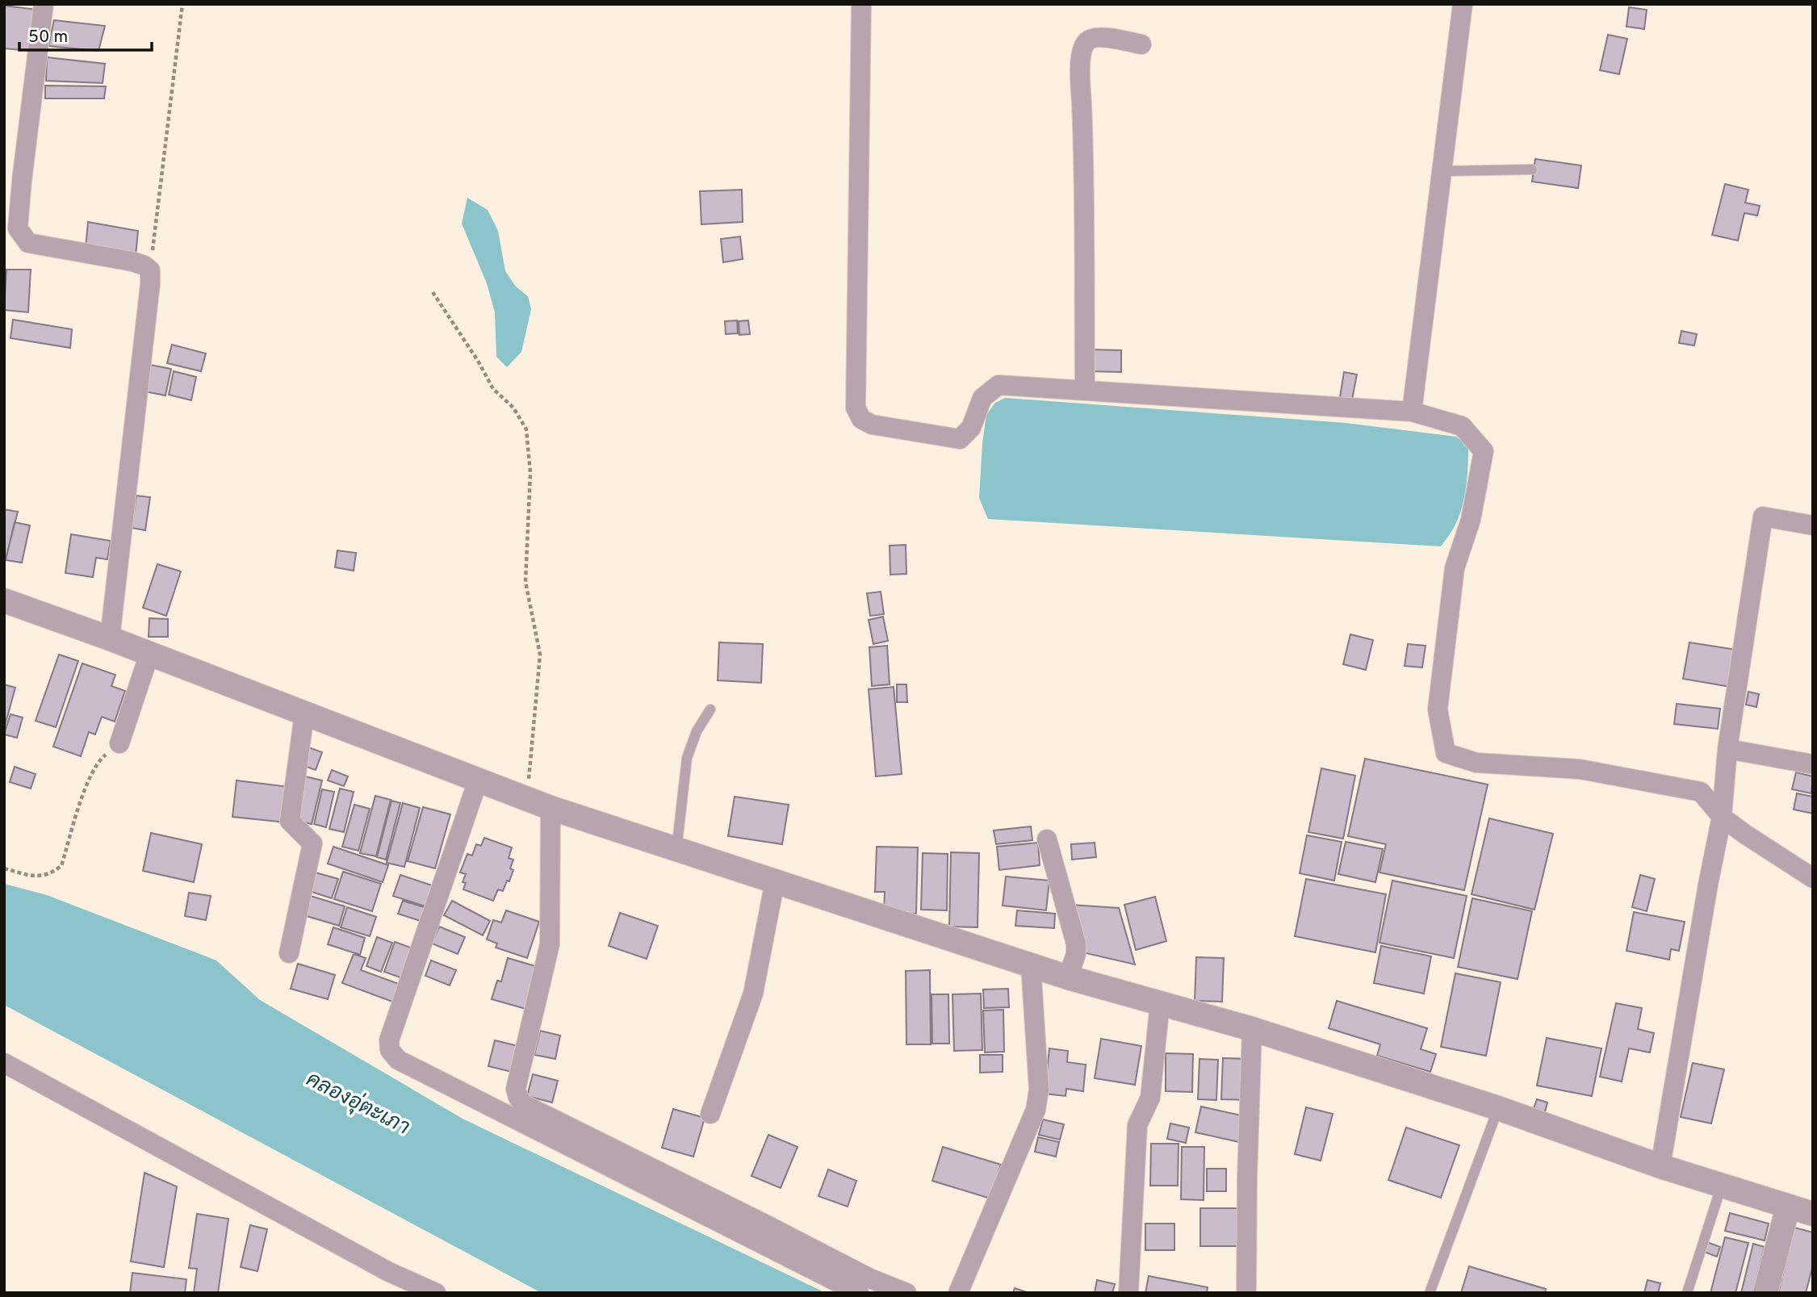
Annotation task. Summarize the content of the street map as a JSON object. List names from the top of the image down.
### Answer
{
  "water": ["คลองอุ่ตะเภา"],
  "scale_bar": "50 m"
}
